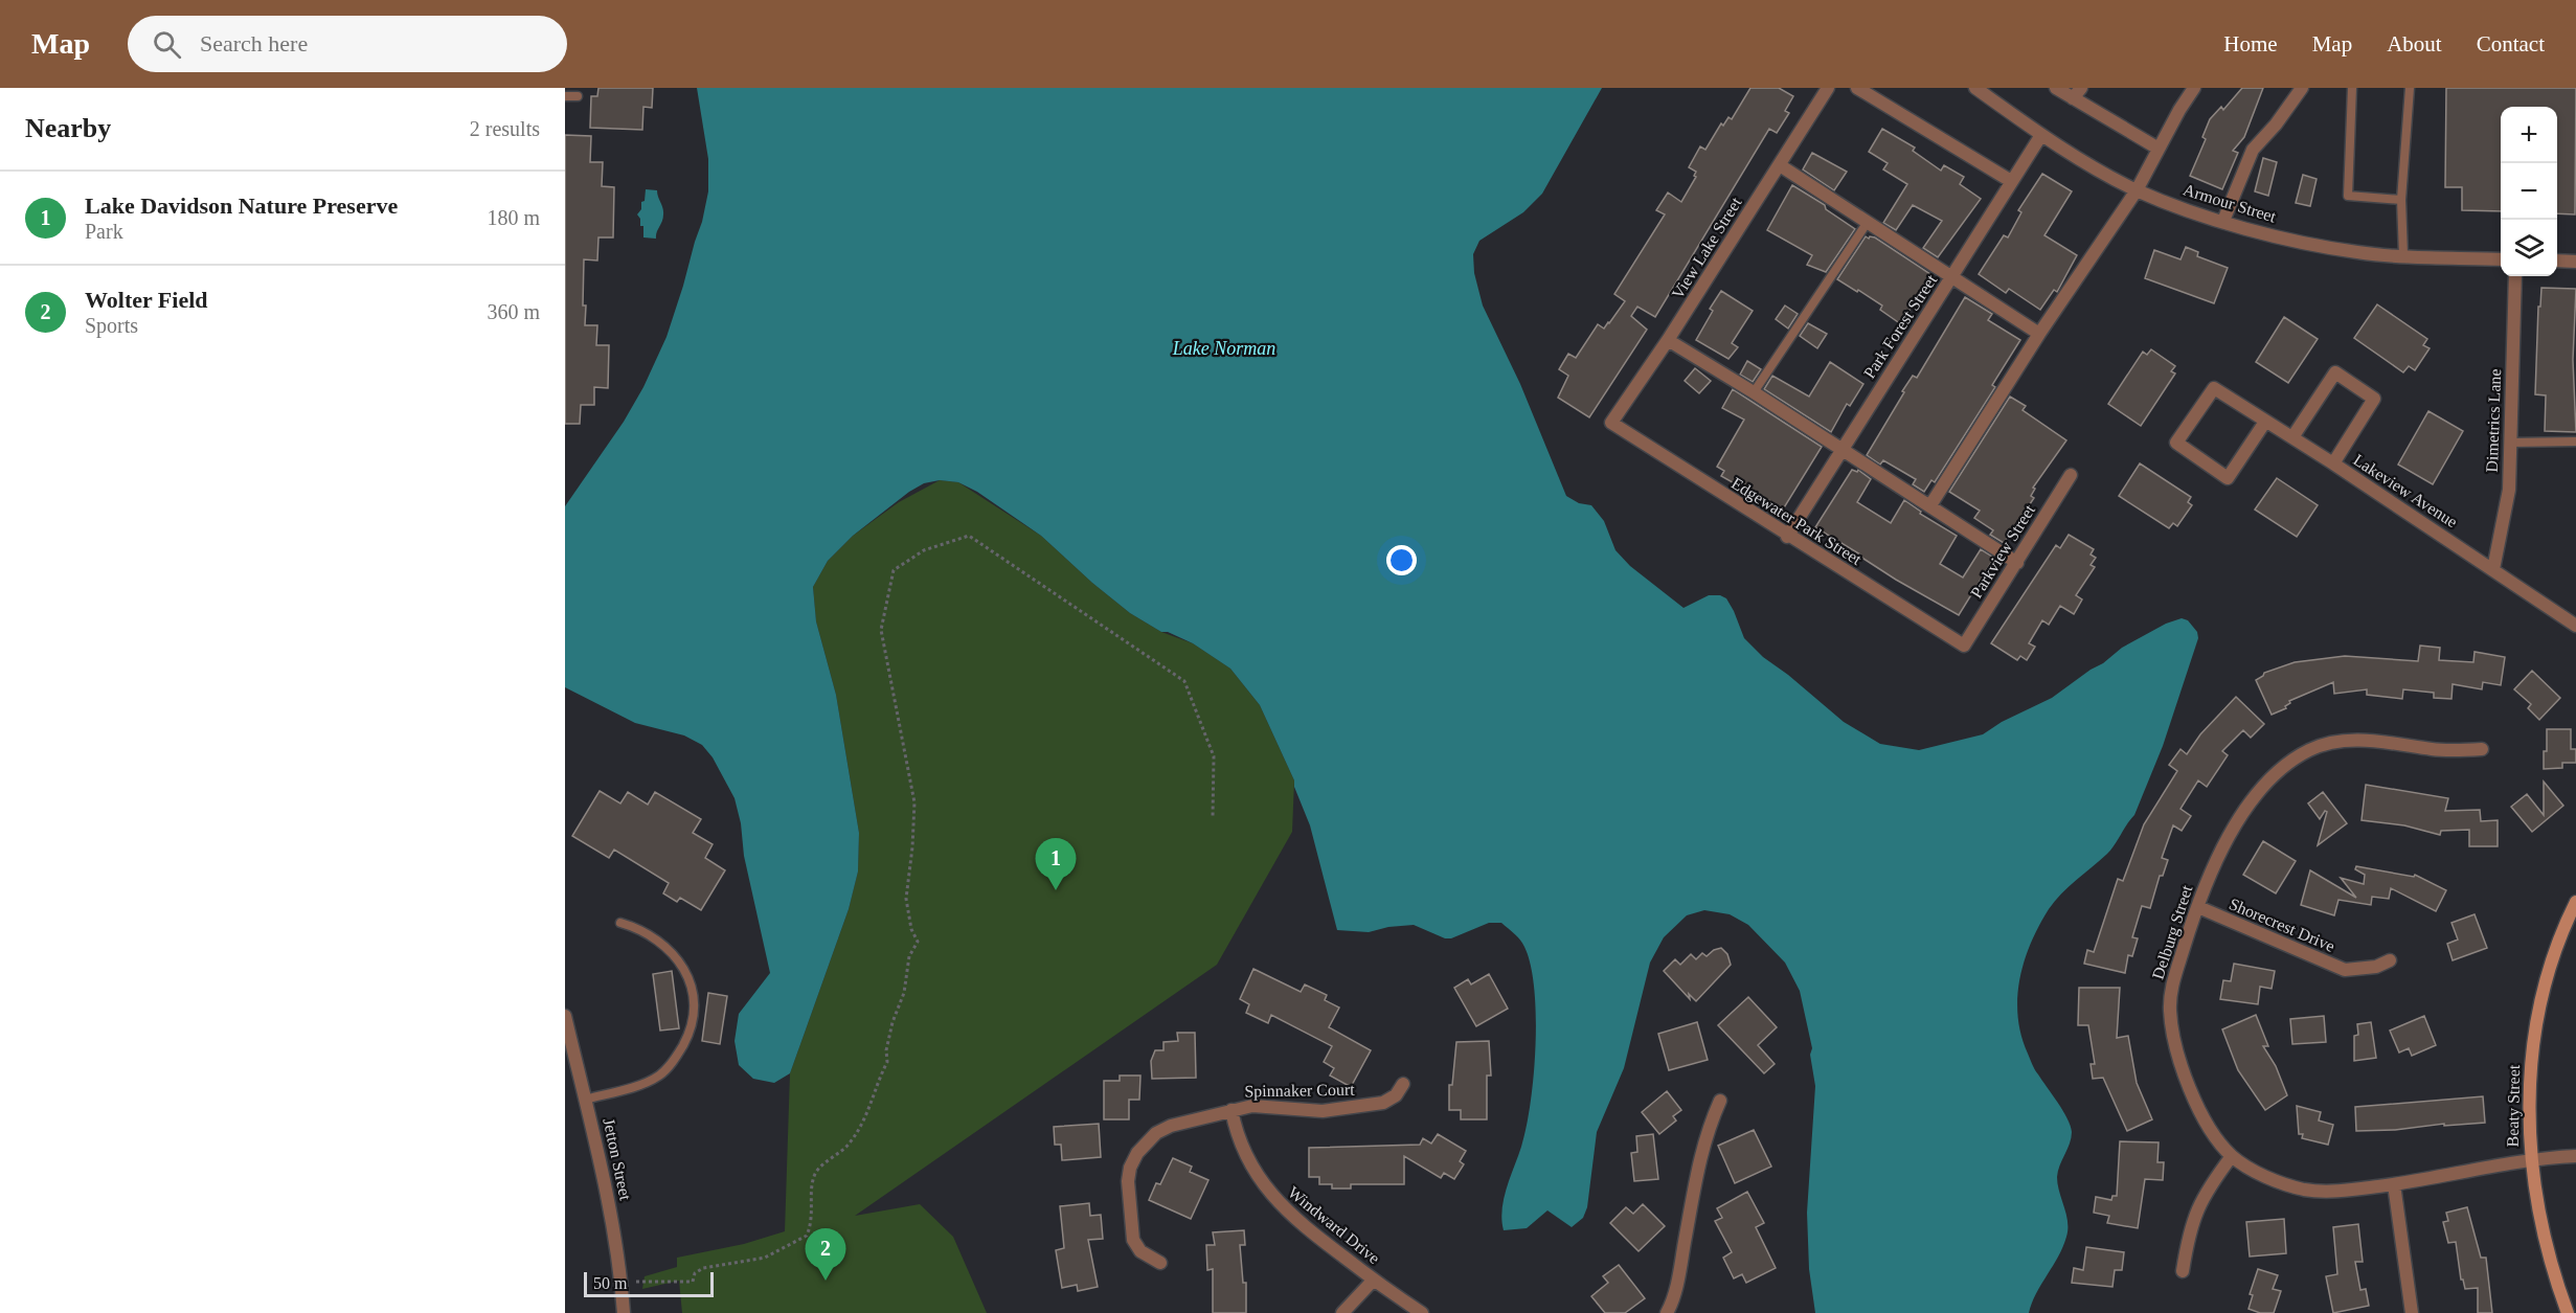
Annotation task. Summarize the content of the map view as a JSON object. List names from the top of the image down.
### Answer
{
  "streets": {
    "street": [
      "Armour Street",
      "View Lake Street",
      "Park Forest Street",
      "Dimetrics Lane",
      "Lakeview Avenue",
      "Edgewater Park Street",
      "Parkview Street",
      "Shorecrest Drive",
      "Delburg Street",
      "Spinnaker Court",
      "Beaty Street",
      "Jetton Street",
      "Windward Drive"
    ]
  },
  "crossings": [
    ["Armour Street", "Park Forest Street"],
    ["View Lake Street", "Edgewater Park Street"],
    ["Park Forest Street", "Edgewater Park Street"],
    ["Dimetrics Lane", "Lakeview Avenue"],
    ["Edgewater Park Street", "Parkview Street"],
    ["Shorecrest Drive", "Delburg Street"],
    ["Delburg Street", "Beaty Street"],
    ["Spinnaker Court", "Windward Drive"]
  ],
  "water": ["Lake Norman"],
  "scale_bar": "50 m",
  "page": {
    "header": "Map",
    "search": "Search here",
    "nav": [
      "Home",
      "Map",
      "About",
      "Contact"
    ],
    "heading": ["Nearby", "2 results"],
    "map_buttons": ["+", "−"],
    "list": [
      {
        "mark": "1",
        "name": "Lake Davidson Nature Preserve",
        "note": "Park",
        "value": "180 m"
      },
      {
        "mark": "2",
        "name": "Wolter Field",
        "note": "Sports",
        "value": "360 m"
      }
    ],
    "pins": ["1", "2"],
    "scale": "50 m"
  }
}
